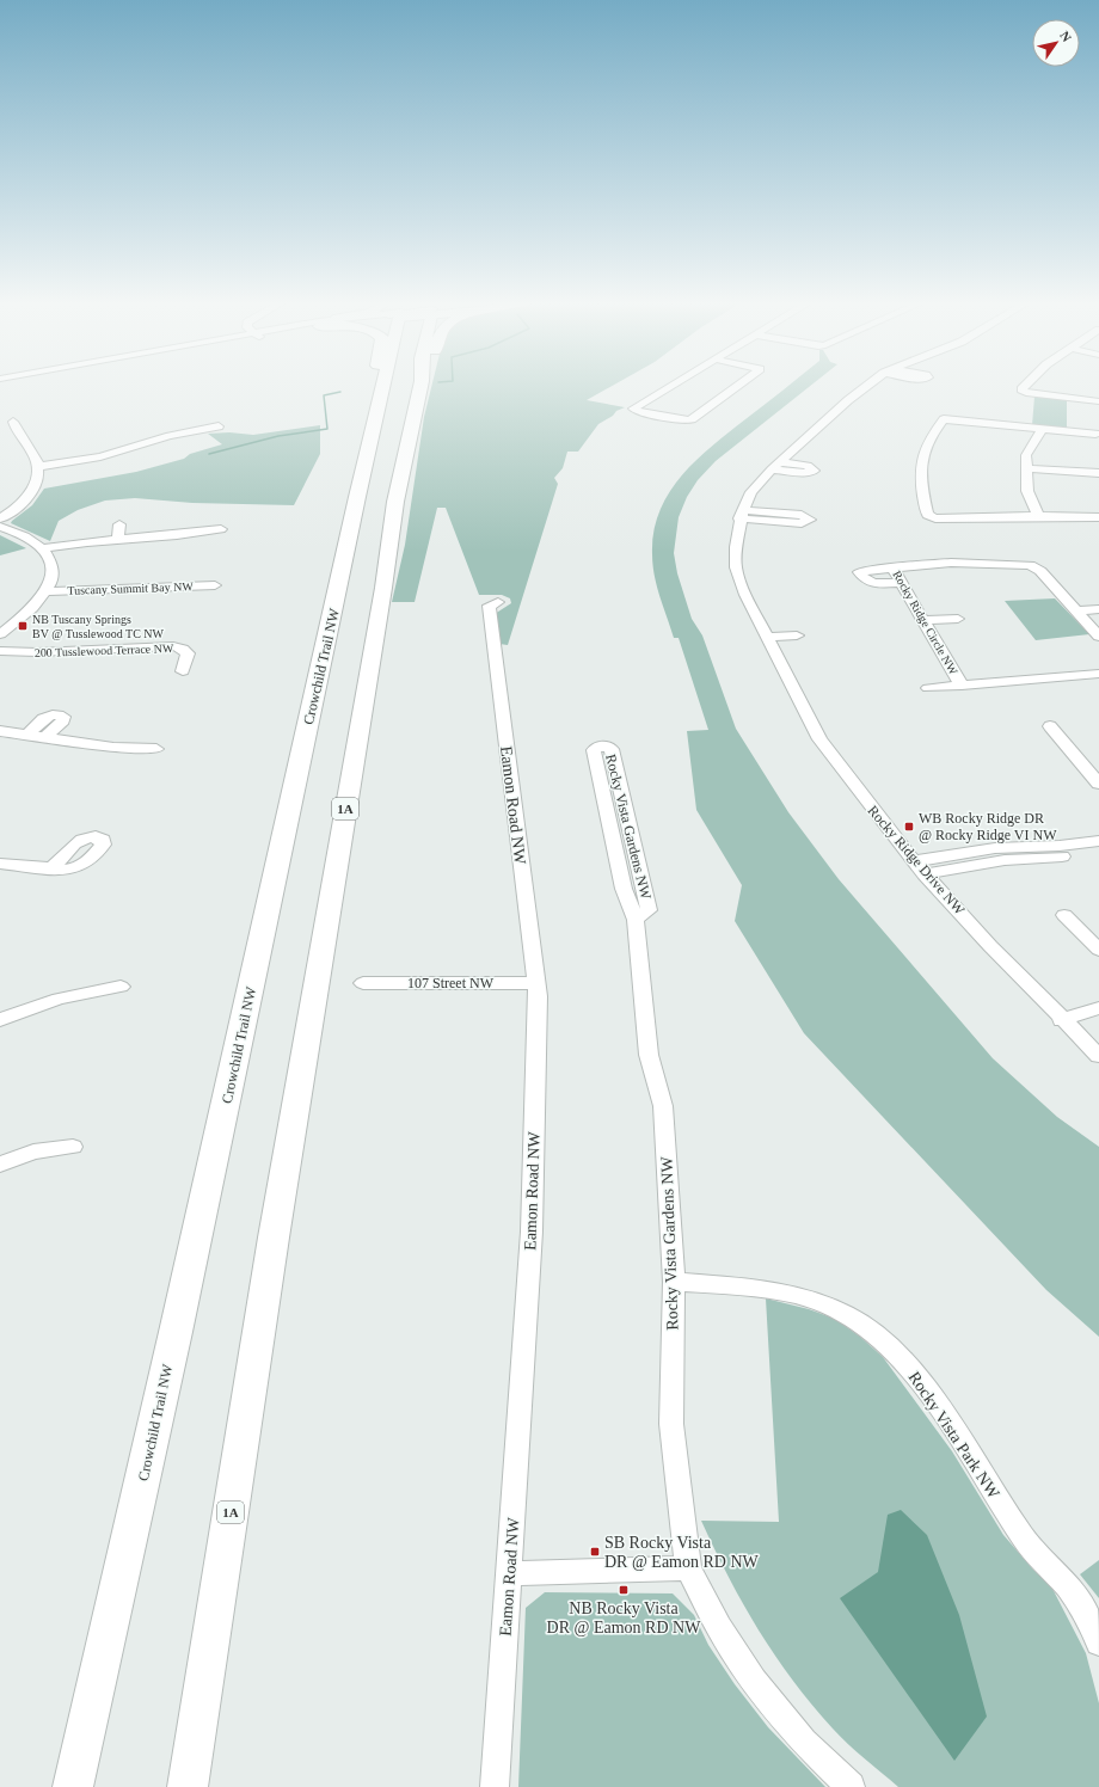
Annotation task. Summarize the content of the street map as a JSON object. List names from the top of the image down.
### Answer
{
  "streets": {
    "highway": ["Crowchild Trail NW", "1A"],
    "street": [
      "Tuscany Summit Bay NW",
      "Rocky Ridge Circle NW",
      "200 Tusslewood Terrace NW",
      "Eamon Road NW",
      "Rocky Vista Gardens NW",
      "Rocky Ridge Drive NW",
      "107 Street NW",
      "Rocky Vista Park NW"
    ]
  },
  "crossings": [
    ["Eamon Road NW", "107 Street NW"],
    ["Rocky Vista Gardens NW", "Rocky Vista Park NW"]
  ],
  "places": {
    "transit": [
      "NB Tuscany Springs BV @ Tusslewood TC NW",
      "WB Rocky Ridge DR @ Rocky Ridge VI NW",
      "SB Rocky Vista DR @ Eamon RD NW",
      "NB Rocky Vista DR @ Eamon RD NW"
    ]
  },
  "north": "top right"
}
